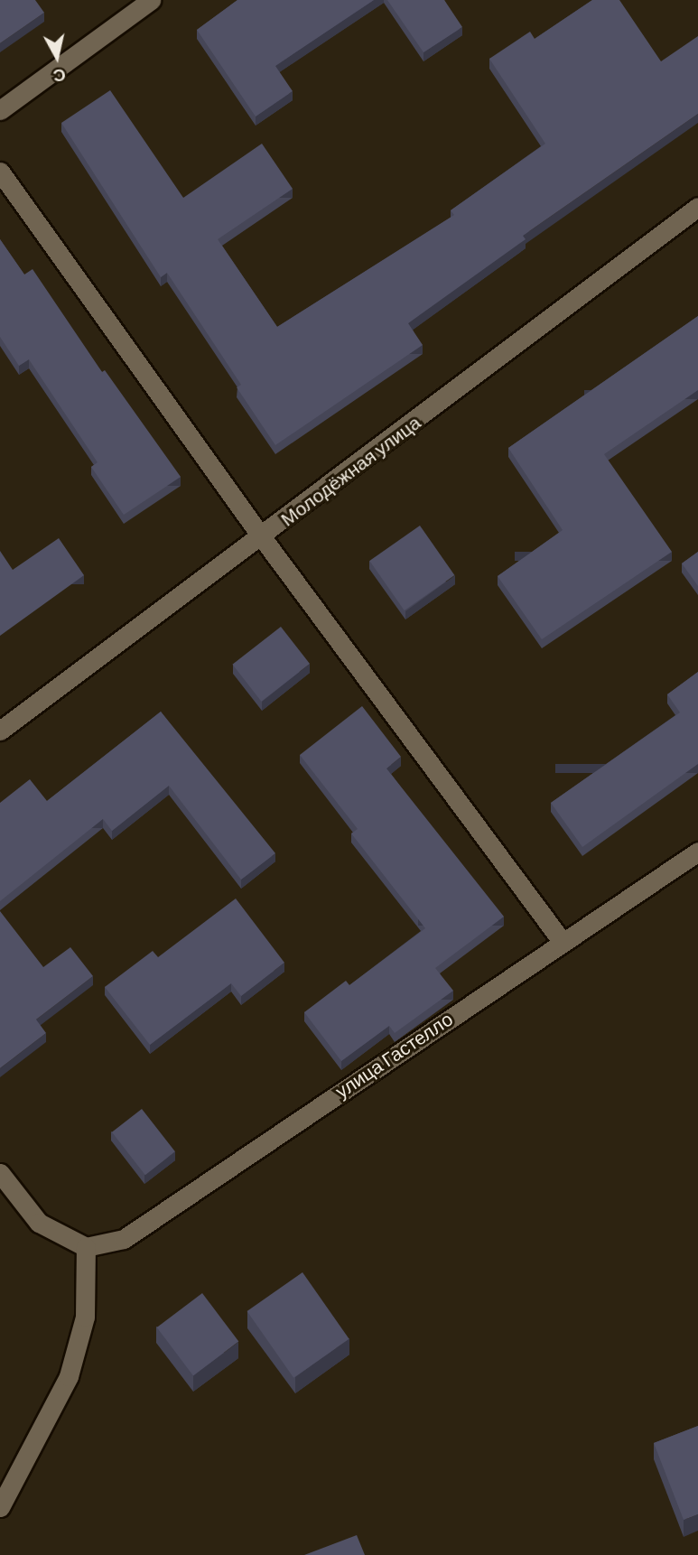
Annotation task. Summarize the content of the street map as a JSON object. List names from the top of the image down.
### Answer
{
  "streets": {
    "street": ["Молодёжная улица", "улица Гастелло"]
  },
  "north": "bottom"
}
